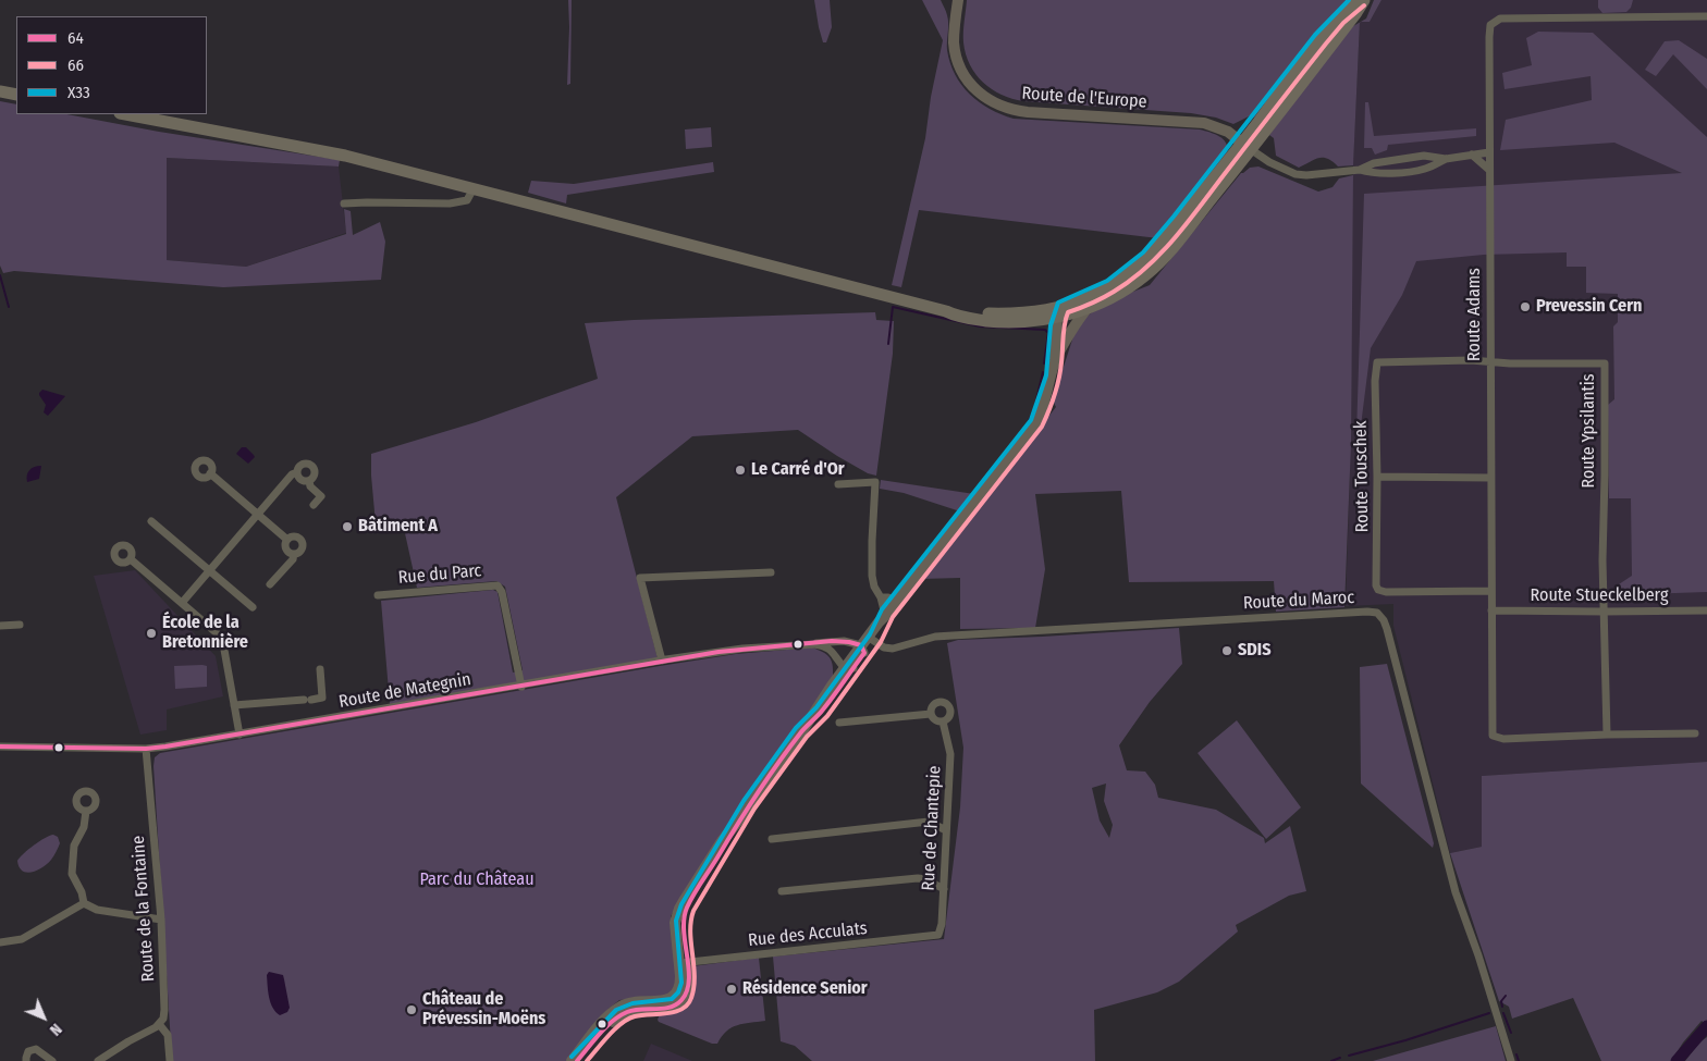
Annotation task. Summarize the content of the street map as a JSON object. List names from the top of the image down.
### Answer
{
  "streets": {
    "main road": ["Route de l'Europe"],
    "street": [
      "Route Adams",
      "Route Ypsilantis",
      "Route Touschek",
      "Rue du Parc",
      "Route Stueckelberg",
      "Route du Maroc",
      "Route de Mategnin",
      "Rue de Chantepie",
      "Route de la Fontaine",
      "Rue des Acculats"
    ]
  },
  "crossings": [
    ["Route Adams", "Route Ypsilantis"],
    ["Route Adams", "Route Touschek"],
    ["Route Adams", "Route Stueckelberg"],
    ["Route Ypsilantis", "Route Touschek"],
    ["Route Ypsilantis", "Route Stueckelberg"],
    ["Rue du Parc", "Route de Mategnin"],
    ["Route du Maroc", "Route de Mategnin"],
    ["Route de Mategnin", "Route de la Fontaine"],
    ["Rue de Chantepie", "Rue des Acculats"]
  ],
  "parks": ["Parc du Château"],
  "places": [
    "Prevessin Cern",
    "Le Carré d'Or",
    "Bâtiment A",
    "École de la Bretonnière",
    "SDIS",
    "Résidence Senior",
    "Château de Prévessin-Moëns"
  ],
  "lines": ["transit line X33", "transit line 66", "transit line 64"],
  "legend": ["64", "66", "X33"],
  "north": "bottom right"
}
